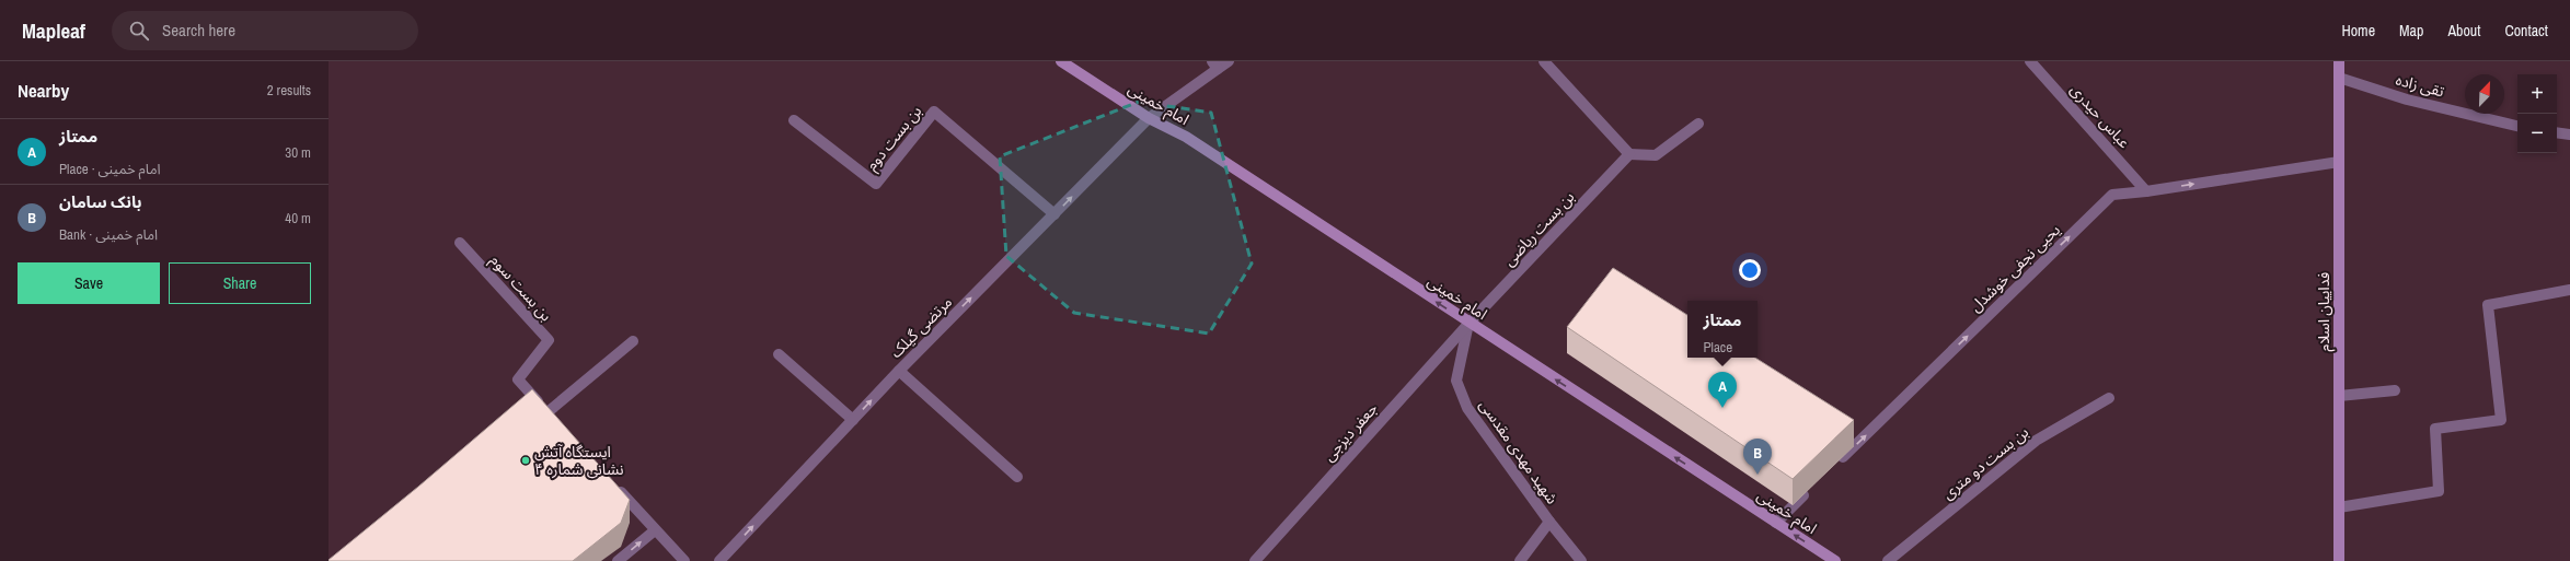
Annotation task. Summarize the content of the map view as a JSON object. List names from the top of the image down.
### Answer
{
  "streets": {
    "main road": ["امام خمینی", "فداییان اسلام"],
    "street": [
      "تقی زاده",
      "عباس حیدری",
      "بن بست دوم",
      "بن بست ریاضی",
      "یحیی نجفی خوشدل",
      "بن بست سوم",
      "مرتضی گیلک",
      "جعفر دیزجی",
      "شهید مهدی مقدسی",
      "بن بست دو متری"
    ]
  },
  "crossings": [
    ["تقی زاده", "فداییان اسلام"],
    ["امام خمینی", "بن بست ریاضی"],
    ["امام خمینی", "مرتضی گیلک"],
    ["امام خمینی", "جعفر دیزجی"],
    ["امام خمینی", "شهید مهدی مقدسی"],
    ["عباس حیدری", "یحیی نجفی خوشدل"],
    ["بن بست دوم", "مرتضی گیلک"],
    ["بن بست ریاضی", "جعفر دیزجی"],
    ["بن بست ریاضی", "شهید مهدی مقدسی"],
    ["یحیی نجفی خوشدل", "فداییان اسلام"],
    ["جعفر دیزجی", "شهید مهدی مقدسی"]
  ],
  "one_way": ["امام خمینی", "یحیی نجفی خوشدل", "مرتضی گیلک"],
  "places": ["ایستگاه آتش نشانی شماره ۴"],
  "north": "top right",
  "page": {
    "header": "Mapleaf",
    "search": "Search here",
    "nav": [
      "Home",
      "Map",
      "About",
      "Contact"
    ],
    "heading": ["Nearby", "2 results"],
    "map_buttons": ["+", "−"],
    "list": [
      {
        "mark": "A",
        "name": "ممتاز",
        "note": "Place · امام خمینی",
        "value": "30 m"
      },
      {
        "mark": "B",
        "name": "بانک سامان",
        "note": "Bank · امام خمینی",
        "value": "40 m"
      }
    ],
    "buttons": ["Save", "Share"],
    "popup": ["ممتاز", "Place"],
    "pins": ["A", "B"]
  }
}
